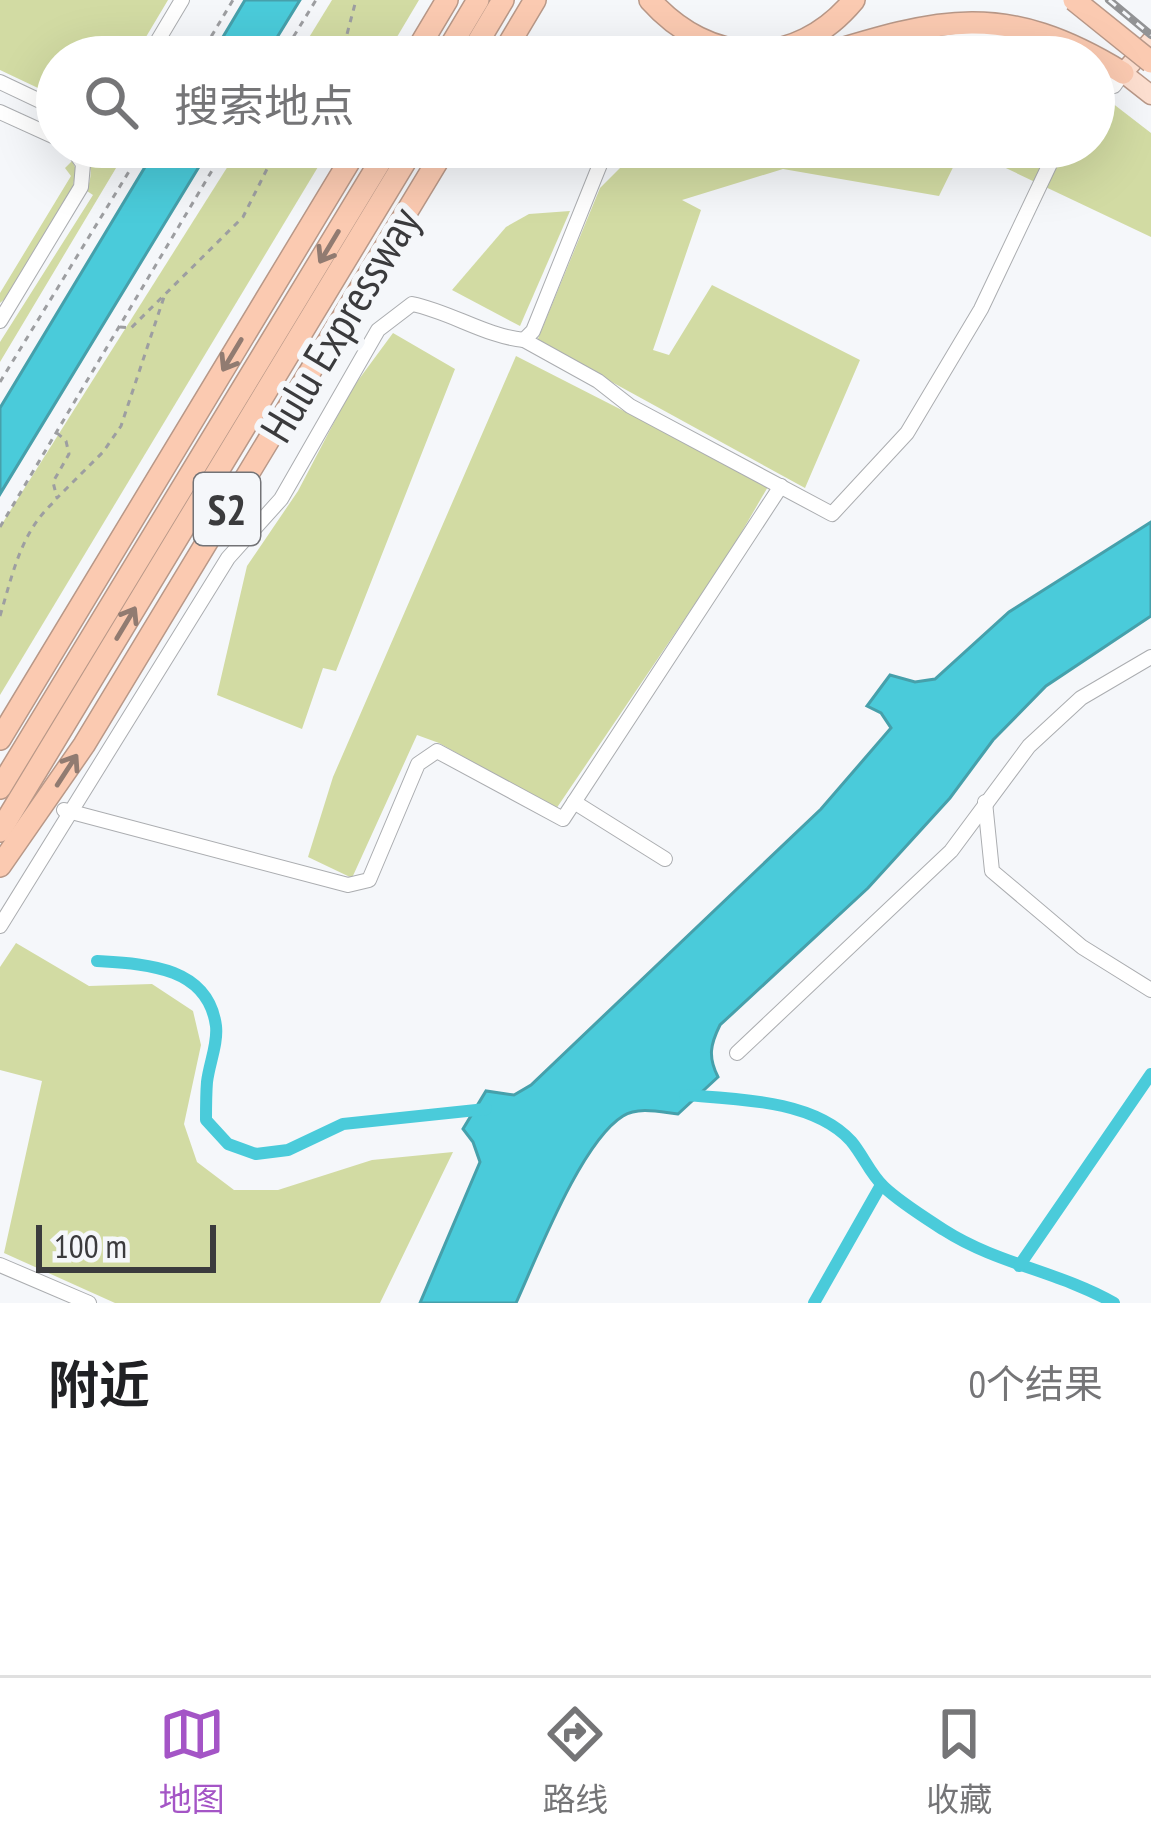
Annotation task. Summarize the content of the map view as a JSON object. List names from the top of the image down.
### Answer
{
  "streets": {
    "highway": ["Hulu Expressway", "S2"]
  },
  "scale_bar": "100 m",
  "page": {
    "search": "搜索地点",
    "scale": "100 m",
    "heading": ["附近", "0个结果"],
    "nav": ["地图", "路线", "收藏"]
  }
}
